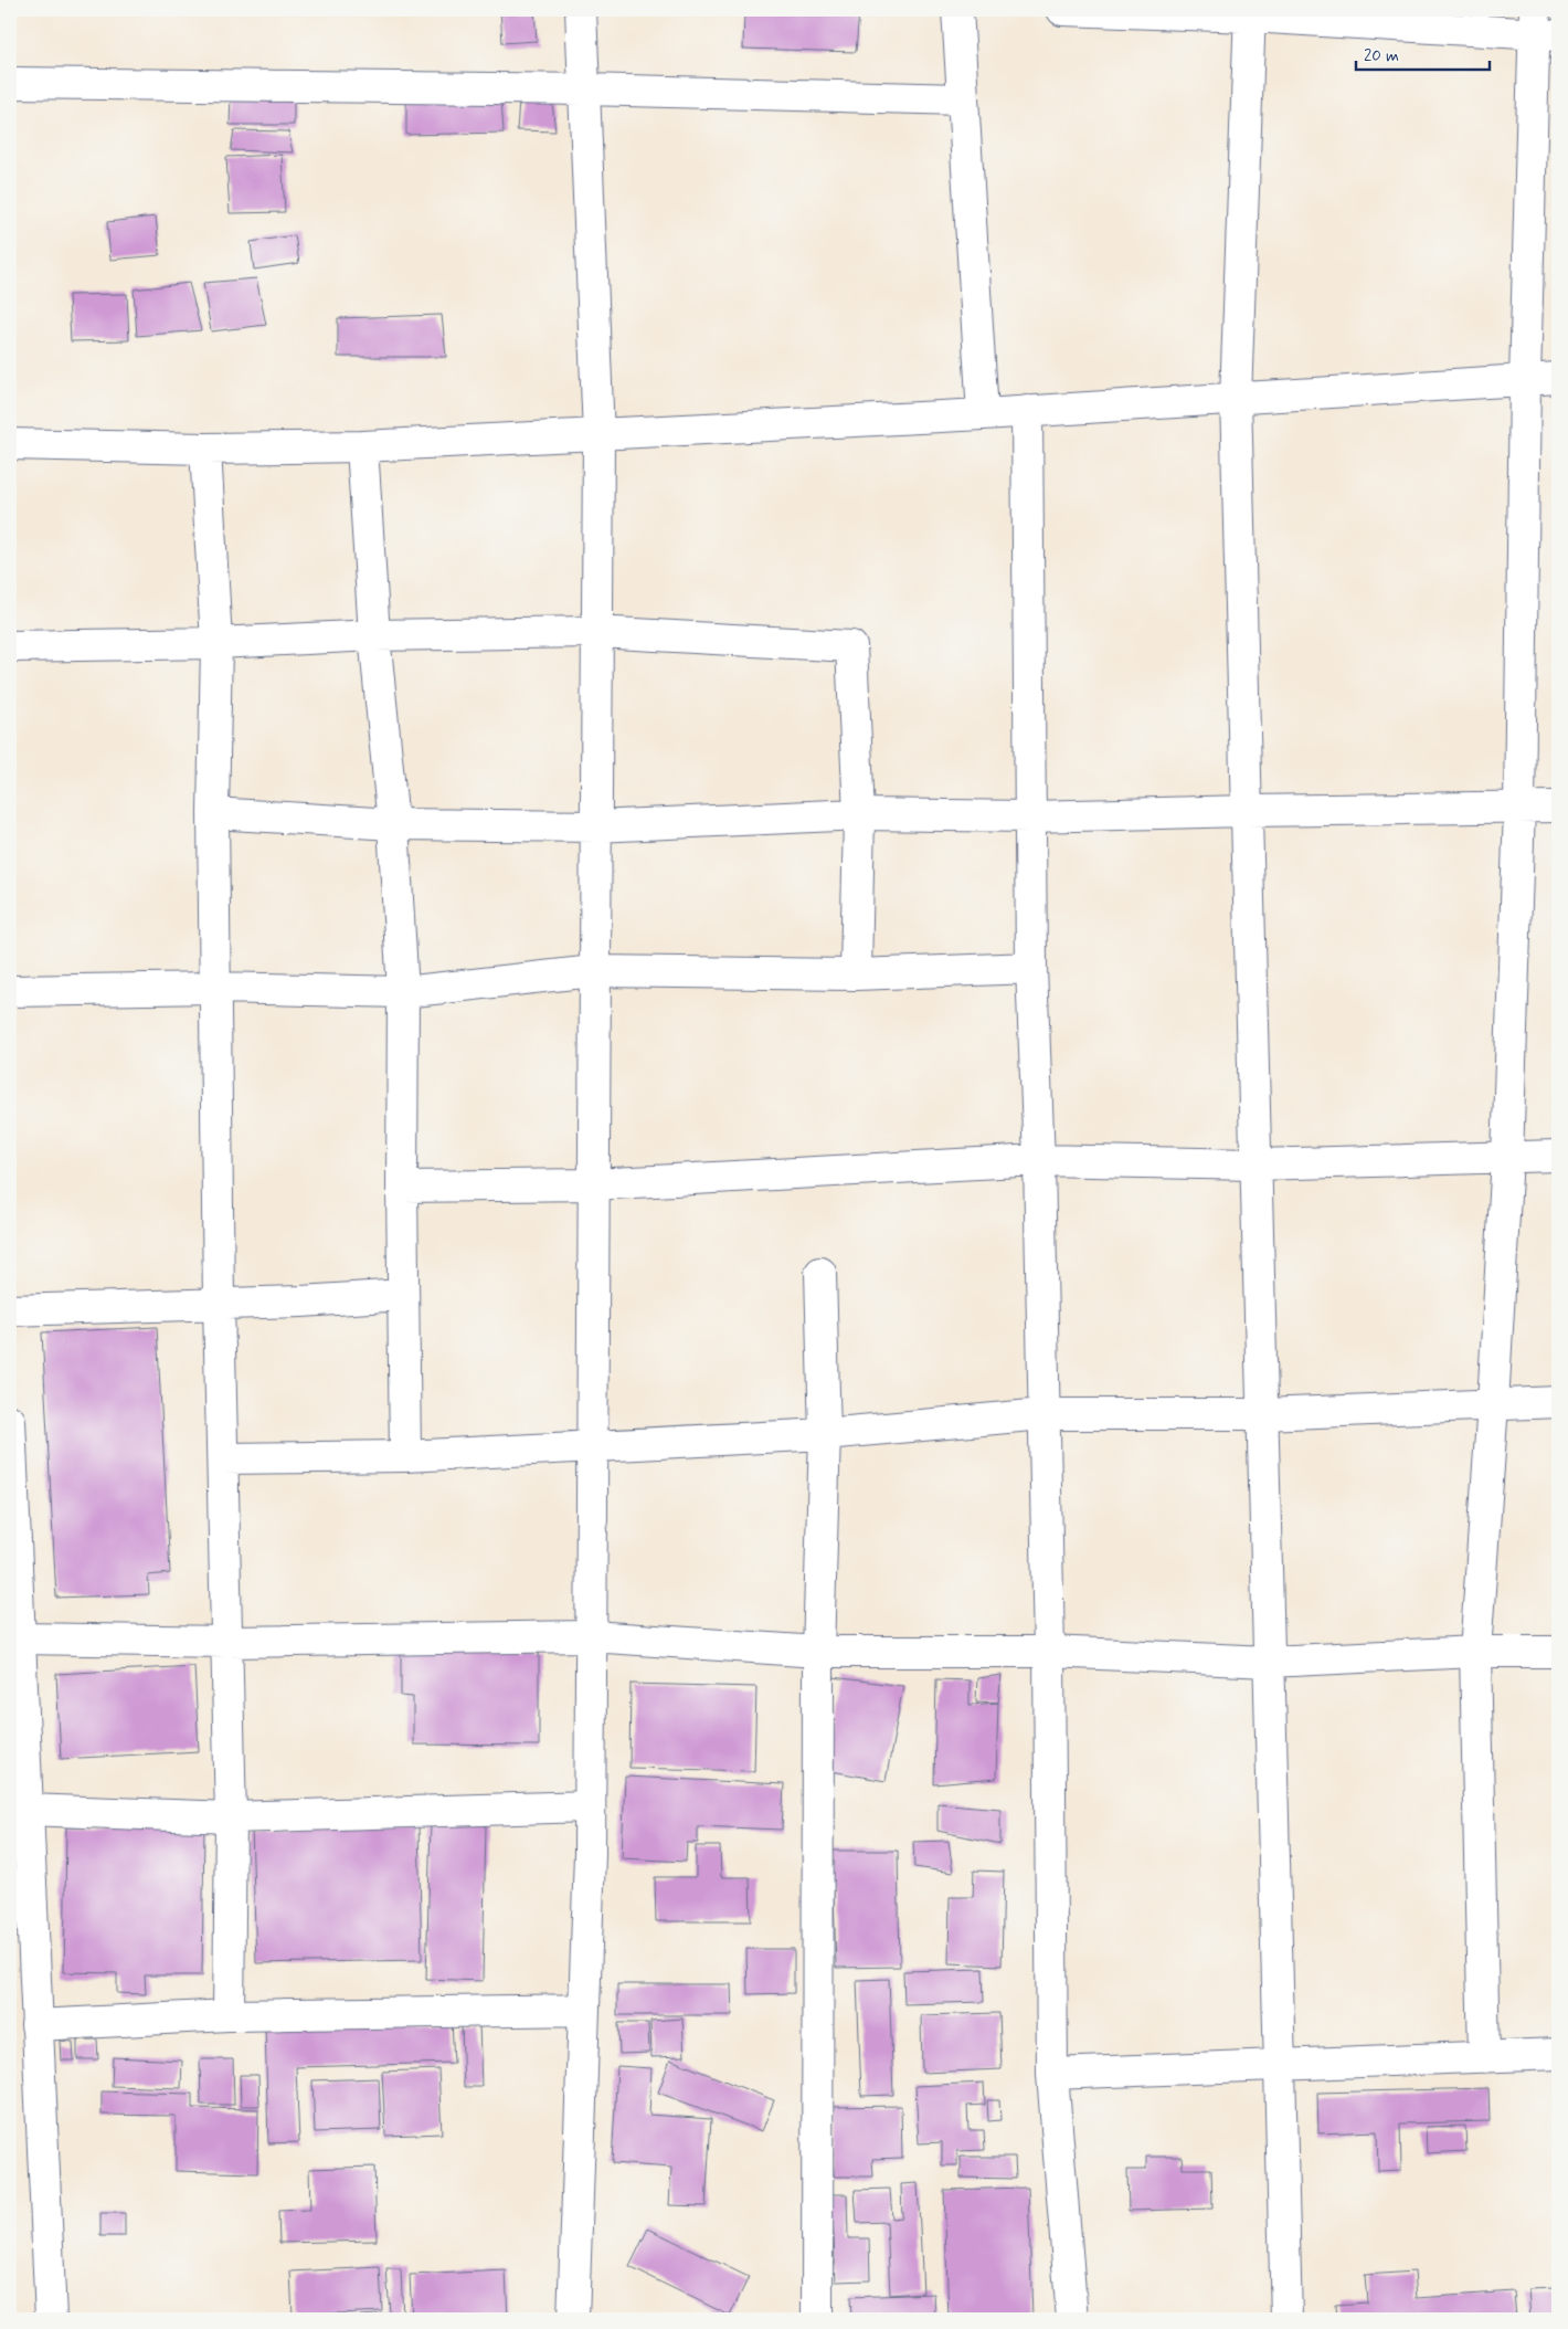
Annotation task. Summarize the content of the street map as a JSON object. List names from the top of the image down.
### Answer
{
  "scale_bar": "20 m"
}
